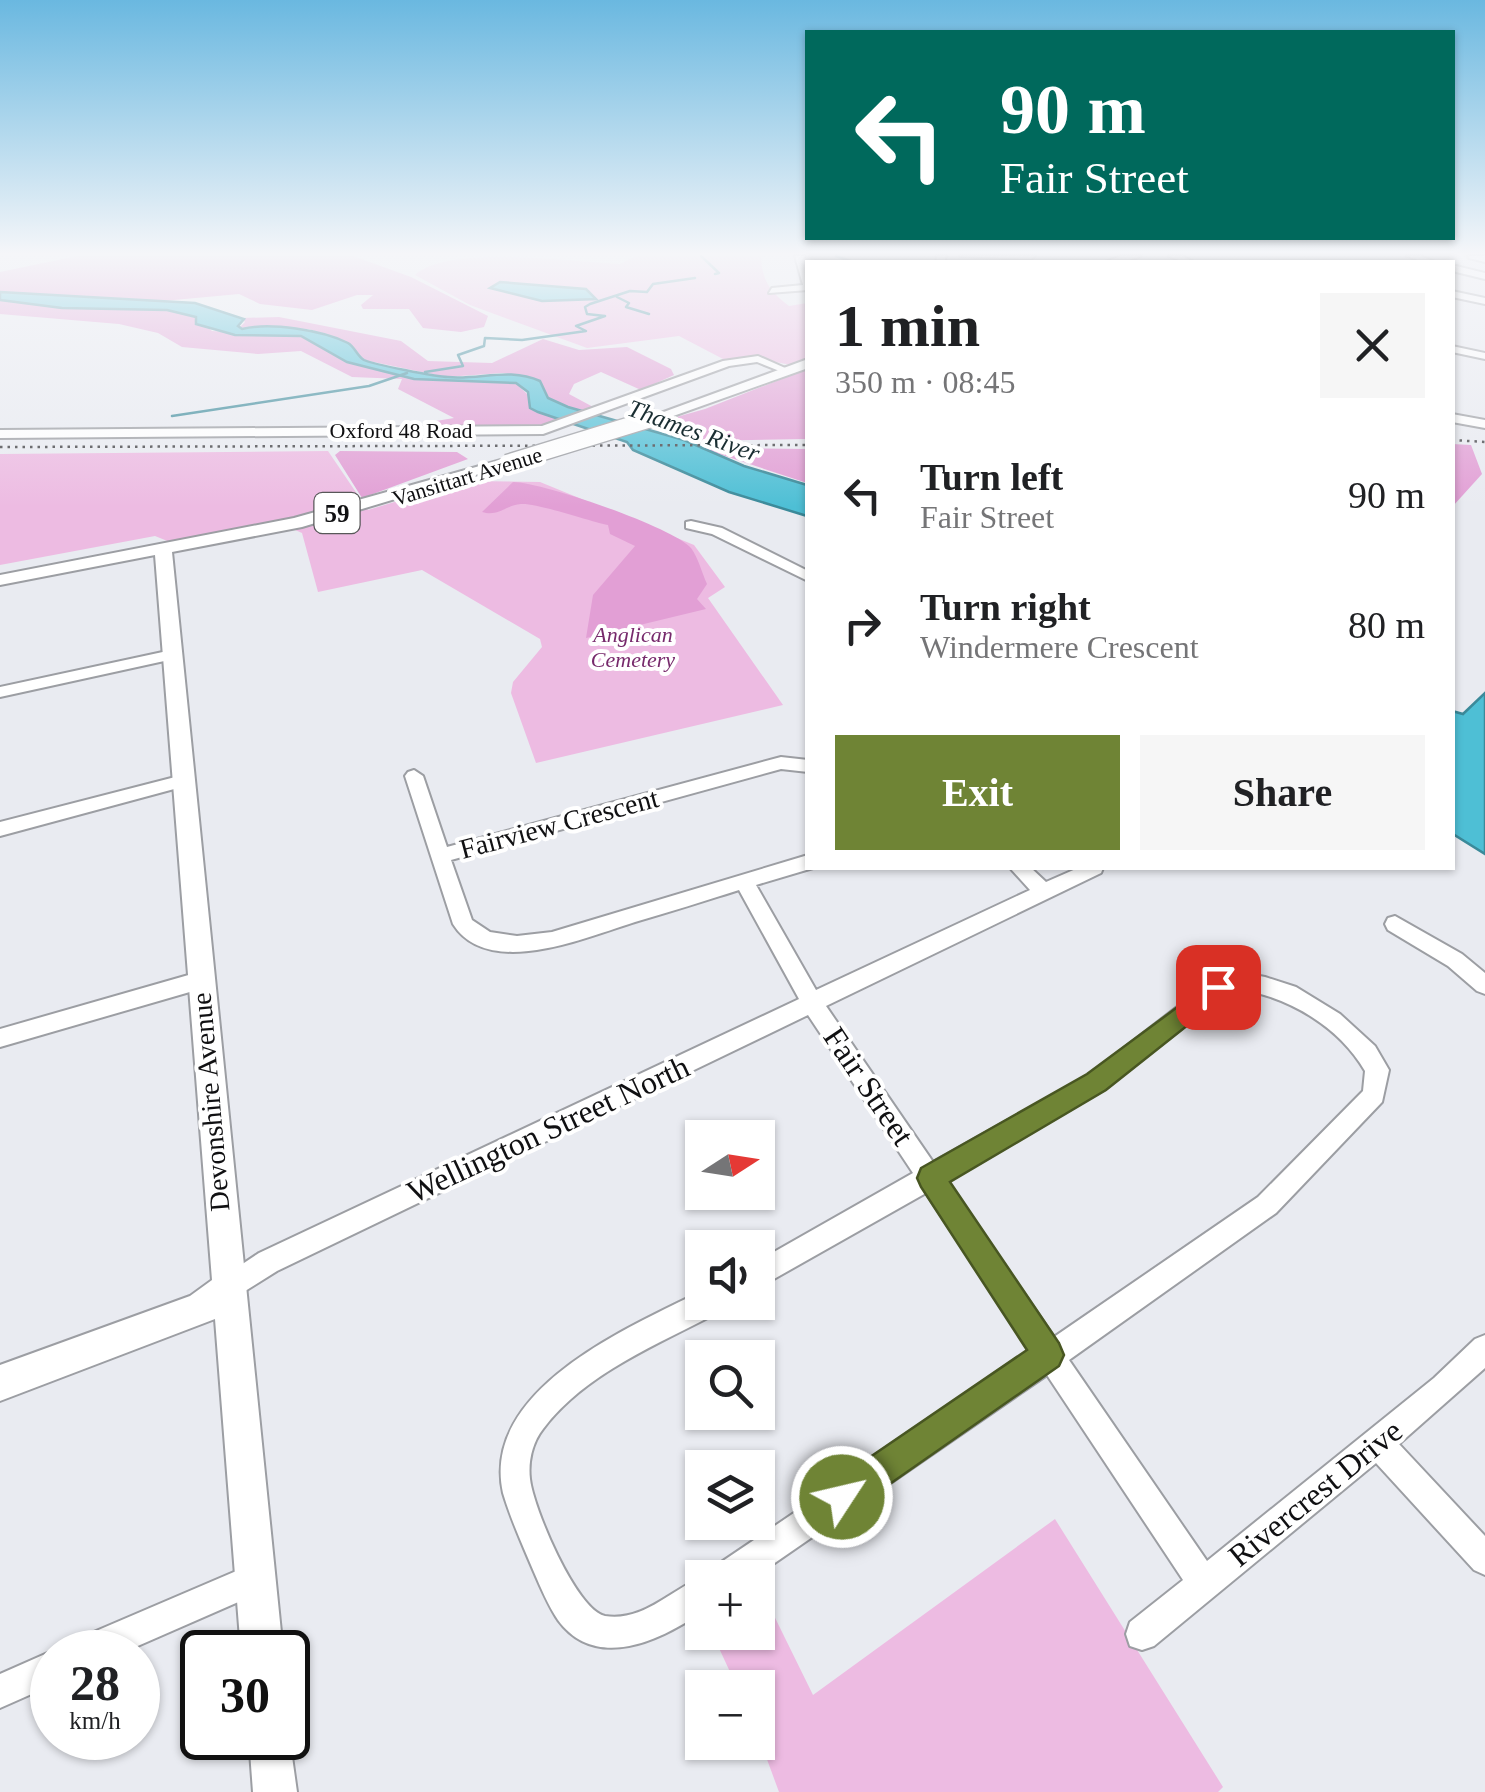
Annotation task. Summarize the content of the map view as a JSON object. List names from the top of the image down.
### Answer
{
  "streets": {
    "main road": [
      "Vansittart Avenue",
      "59",
      "Devonshire Avenue",
      "Wellington Street North"
    ],
    "street": [
      "Oxford 48 Road",
      "Fairview Crescent",
      "Fair Street",
      "Rivercrest Drive"
    ]
  },
  "crossings": [
    ["Oxford 48 Road", "Vansittart Avenue"],
    ["Vansittart Avenue", "Devonshire Avenue"],
    ["Fairview Crescent", "Fair Street"],
    ["Fair Street", "Wellington Street North"],
    ["Fair Street", "Rivercrest Drive"],
    ["Devonshire Avenue", "Wellington Street North"]
  ],
  "water": ["Thames River"],
  "parks": ["Anglican Cemetery"],
  "north": "right",
  "page": {
    "turn": ["90 m", "Fair Street"],
    "heading": ["1 min", "350 m · 08:45"],
    "list": [
      {
        "name": "Turn left",
        "note": "Fair Street",
        "value": "90 m"
      },
      {
        "name": "Turn right",
        "note": "Windermere Crescent",
        "value": "80 m"
      }
    ],
    "buttons": ["Exit", "Share"],
    "map_buttons": ["+", "−"],
    "speed": "28 km/h",
    "limit": "30"
  }
}
